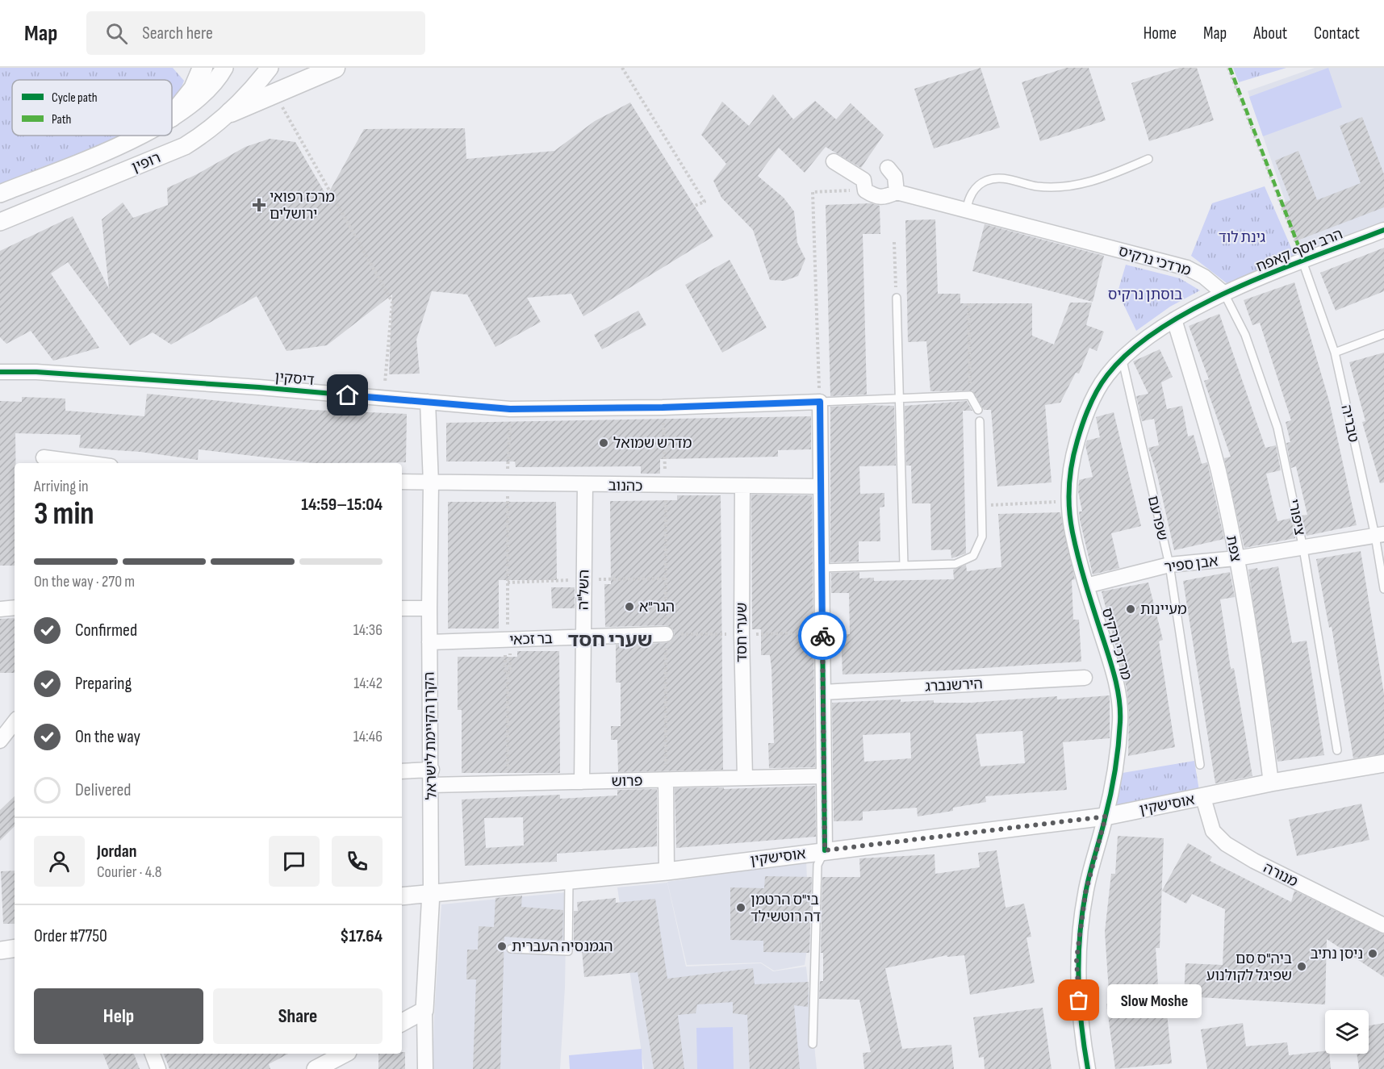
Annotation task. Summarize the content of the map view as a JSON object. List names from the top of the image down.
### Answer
{
  "streets": {
    "street": [
      "רופין",
      "הרב יוסף קאפח",
      "מרדכי נרקיס",
      "דיסקין",
      "כהנוב",
      "צפת",
      "אבן ספיר",
      "השל\"ה",
      "שערי חסד",
      "בר זכאי",
      "הירשנברג",
      "הקרן הקיימת לישראל",
      "פרוש",
      "אוסישקין",
      "מנורה"
    ],
    "lane": ["טבריה", "ציפורי", "שפרעם"]
  },
  "crossings": [
    ["הרב יוסף קאפח", "מרדכי נרקיס"],
    ["הרב יוסף קאפח", "טבריה"],
    ["הרב יוסף קאפח", "ציפורי"],
    ["מרדכי נרקיס", "ציפורי"],
    ["מרדכי נרקיס", "שפרעם"],
    ["מרדכי נרקיס", "צפת"],
    ["מרדכי נרקיס", "אבן ספיר"],
    ["מרדכי נרקיס", "אוסישקין"],
    ["דיסקין", "הקרן הקיימת לישראל"],
    ["טבריה", "אבן ספיר"],
    ["כהנוב", "השל\"ה"],
    ["כהנוב", "שערי חסד"],
    ["כהנוב", "הקרן הקיימת לישראל"],
    ["ציפורי", "אבן ספיר"],
    ["שפרעם", "אבן ספיר"],
    ["צפת", "אבן ספיר"],
    ["צפת", "אוסישקין"],
    ["השל\"ה", "בר זכאי"],
    ["השל\"ה", "פרוש"],
    ["שערי חסד", "פרוש"],
    ["בר זכאי", "הקרן הקיימת לישראל"],
    ["הקרן הקיימת לישראל", "פרוש"],
    ["הקרן הקיימת לישראל", "אוסישקין"],
    ["אוסישקין", "מנורה"]
  ],
  "districts": ["שערי חסד"],
  "parks": ["גינת לוד", "בוסתן נרקיס"],
  "places": {
    "health": ["מרכז רפואי ירושלים"],
    "other": [
      "מדרש שמואל",
      "הגר\"א",
      "מעיינות",
      "בי\"ס הרטמן דה רוטשילד",
      "הגמנסיה העברית",
      "ניסן נתיב",
      "ביה\"ס סם שפיגל לקולנוע",
      "Slow Moshe"
    ]
  },
  "legend": ["Cycle path", "Path"],
  "page": {
    "header": "Map",
    "search": "Search here",
    "nav": [
      "Home",
      "Map",
      "About",
      "Contact"
    ],
    "heading": ["3 min", "Arriving in", "14:59–15:04"],
    "panel": [
      "Jordan",
      "Courier · 4.8",
      "Order #7750",
      "$17.64"
    ],
    "bar": "On the way · 270 m",
    "list": [
      ["Confirmed", "14:36"],
      ["Preparing", "14:42"],
      ["On the way", "14:46"],
      "Delivered"
    ],
    "buttons": ["Help", "Share"],
    "bubble": "Slow Moshe"
  }
}
